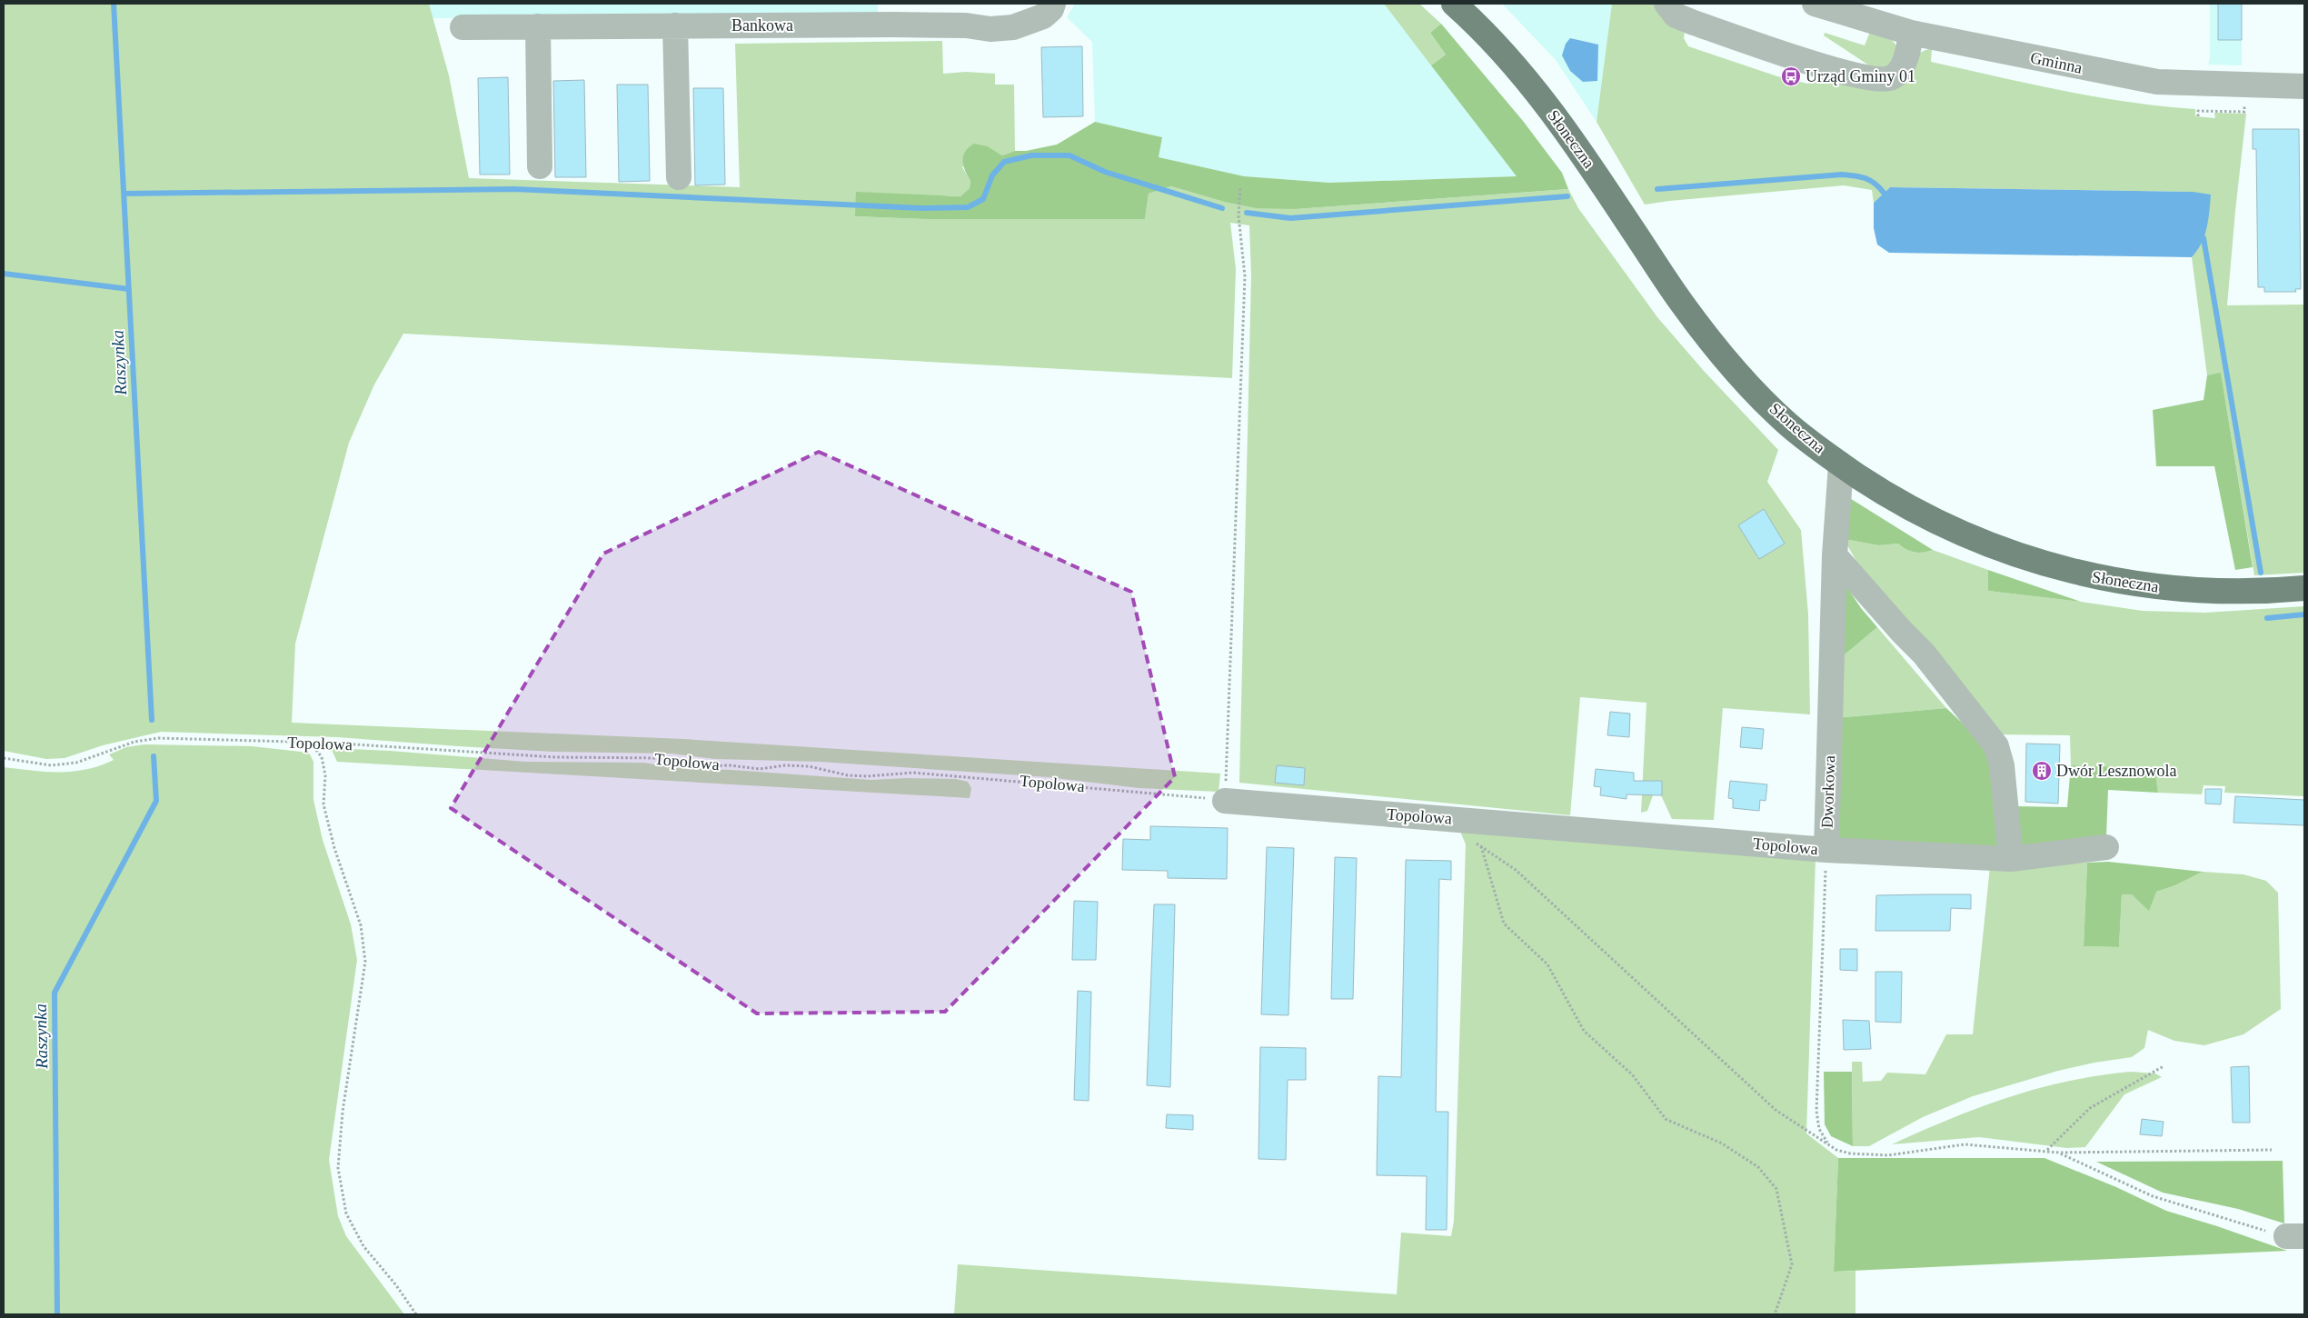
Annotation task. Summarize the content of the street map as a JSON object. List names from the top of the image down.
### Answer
{
  "streets": {
    "main road": ["Słoneczna"],
    "street": [
      "Bankowa",
      "Gminna",
      "Topolowa",
      "Dworkowa"
    ]
  },
  "crossings": [
    ["Słoneczna", "Dworkowa"],
    ["Topolowa", "Dworkowa"]
  ],
  "water": ["Raszynka"],
  "places": {
    "bus stop": ["Urząd Gminy 01"],
    "building": ["Dwór Lesznowola"]
  }
}
